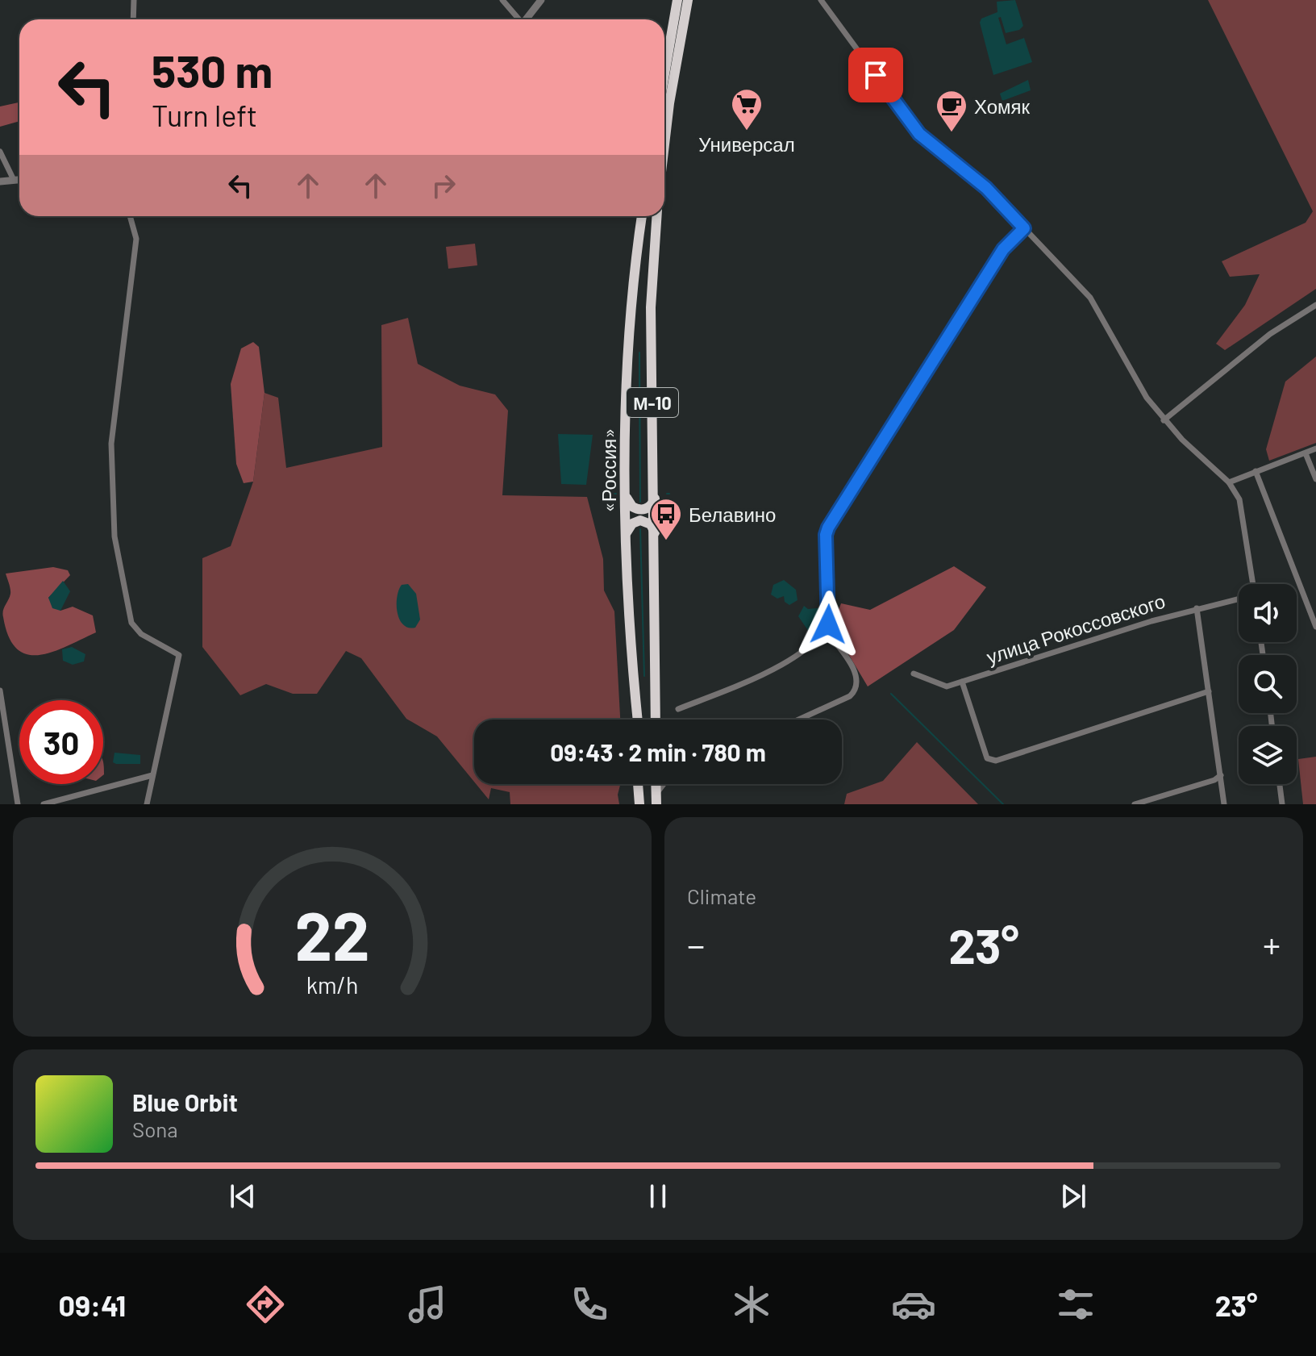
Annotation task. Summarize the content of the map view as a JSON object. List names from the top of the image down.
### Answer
{
  "streets": {
    "highway": ["М-10", "«Россия»"],
    "street": ["улица Рокоссовского"]
  },
  "places": {
    "supermarket": ["Универсал"],
    "cafe": ["Хомяк"],
    "bus stop": ["Белавино"]
  },
  "page": {
    "turn": ["530 m", "Turn left"],
    "limit": "30",
    "trip": "09:43 · 2 min · 780 m",
    "tile": "Climate",
    "heat": ["−", "23°", "+"],
    "song": ["Blue Orbit", "Sona"],
    "tabs": ["09:41", "23°"],
    "gauge": ["22", "km/h"]
  }
}
